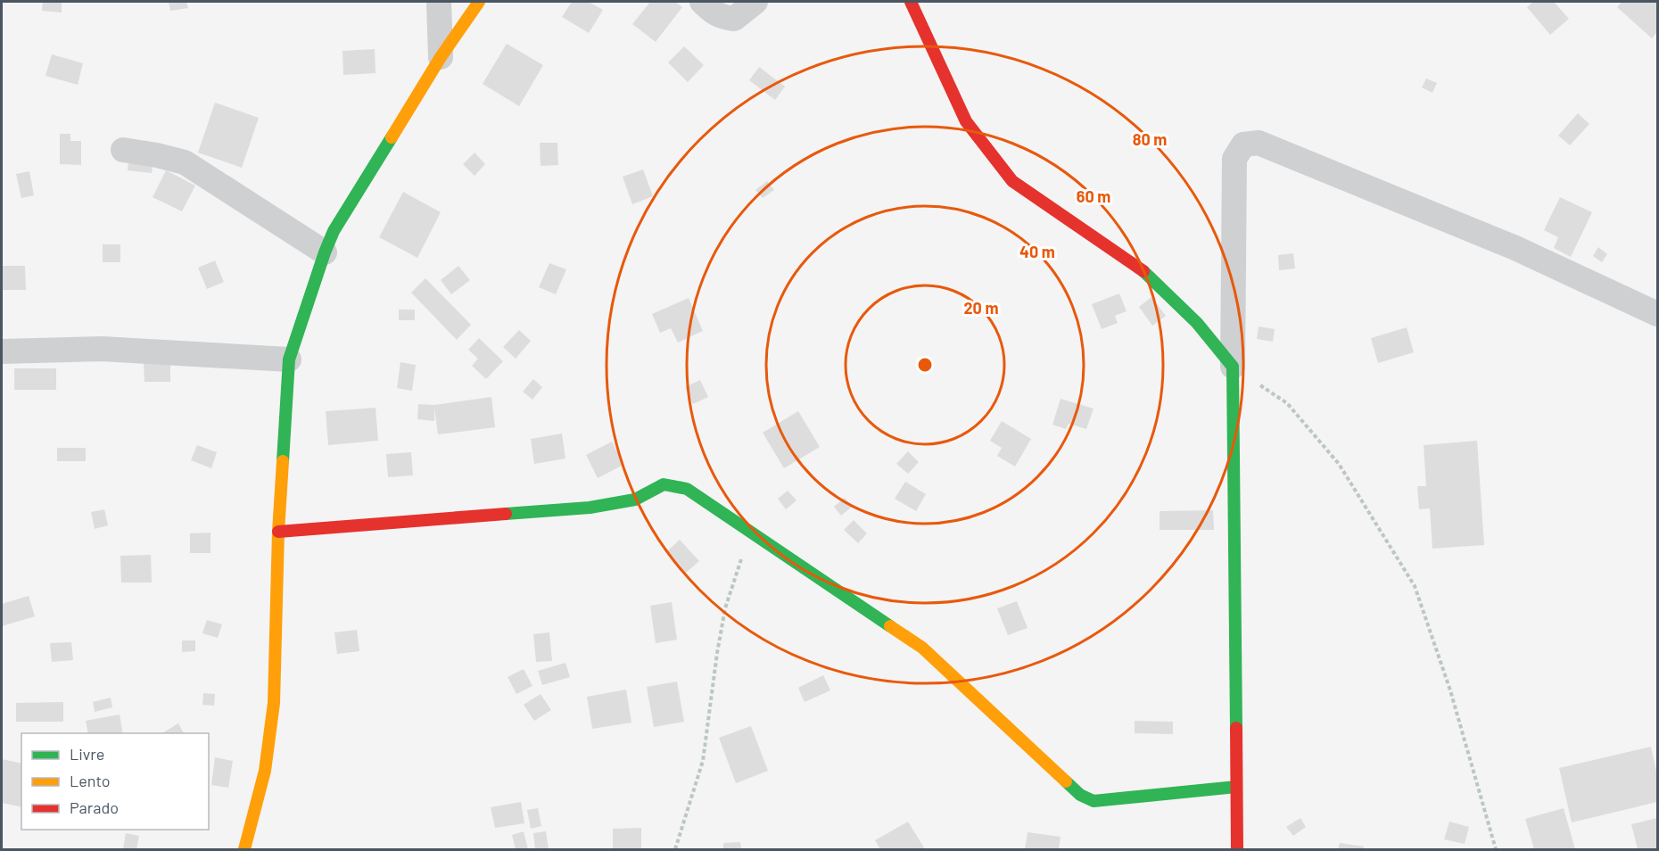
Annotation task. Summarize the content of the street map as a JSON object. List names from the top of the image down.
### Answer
{
  "legend": ["Livre", "Lento", "Parado"],
  "rings": [
    "80 m",
    "60 m",
    "40 m",
    "20 m"
  ]
}
